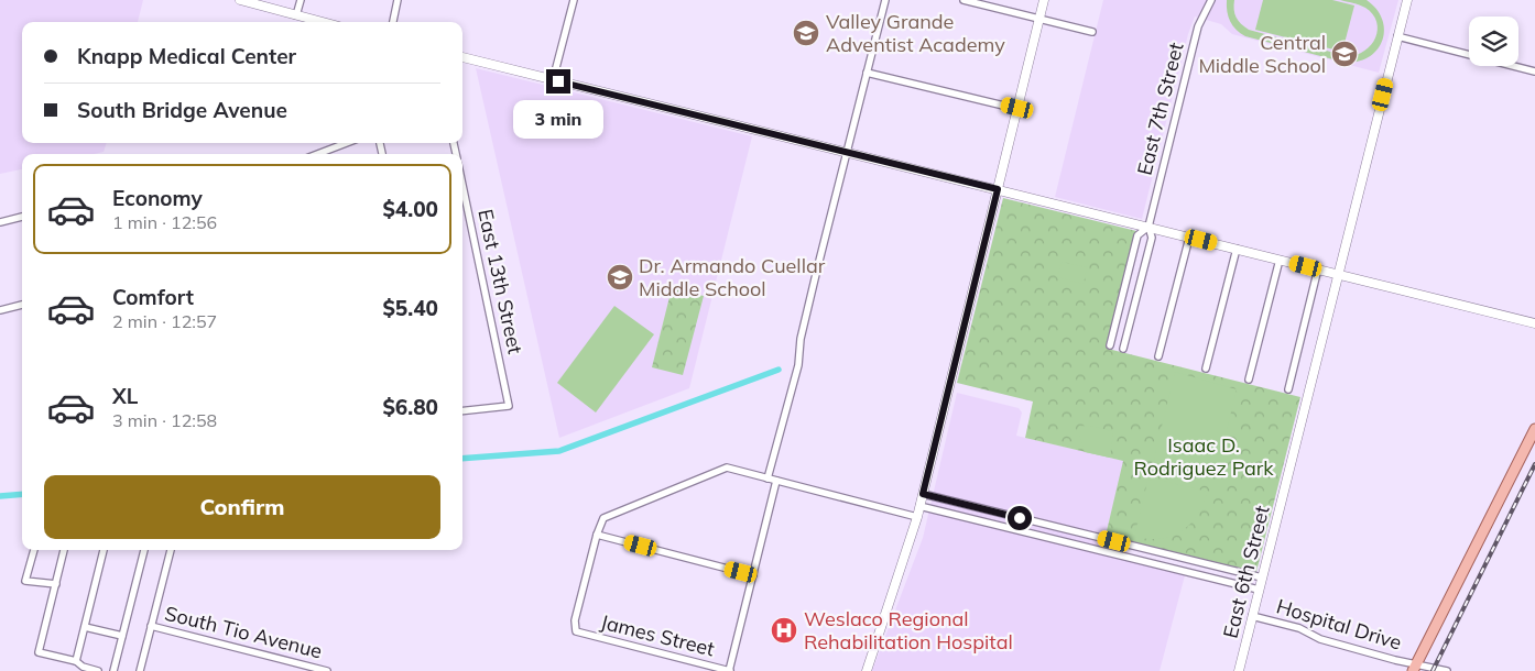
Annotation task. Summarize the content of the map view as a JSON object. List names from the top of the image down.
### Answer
{
  "streets": {
    "street": [
      "East 7th Street",
      "East 13th Street",
      "East 6th Street",
      "Hospital Drive",
      "South Tio Avenue",
      "James Street"
    ]
  },
  "crossings": [
    ["East 6th Street", "Hospital Drive"]
  ],
  "parks": ["Isaac D. Rodriguez Park"],
  "places": {
    "school or university": ["Valley Grande Adventist Academy", "Central Middle School", "Dr. Armando Cuellar Middle School"],
    "hospital": ["Weslaco Regional Rehabilitation Hospital"]
  },
  "page": {
    "banner": ["Knapp Medical Center", "South Bridge Avenue"],
    "bubble": "3 min",
    "list": [
      {
        "name": "Economy",
        "note": "1 min · 12:56",
        "value": "$4.00"
      },
      {
        "name": "Comfort",
        "note": "2 min · 12:57",
        "value": "$5.40"
      },
      {
        "name": "XL",
        "note": "3 min · 12:58",
        "value": "$6.80"
      }
    ],
    "buttons": "Confirm"
  }
}
